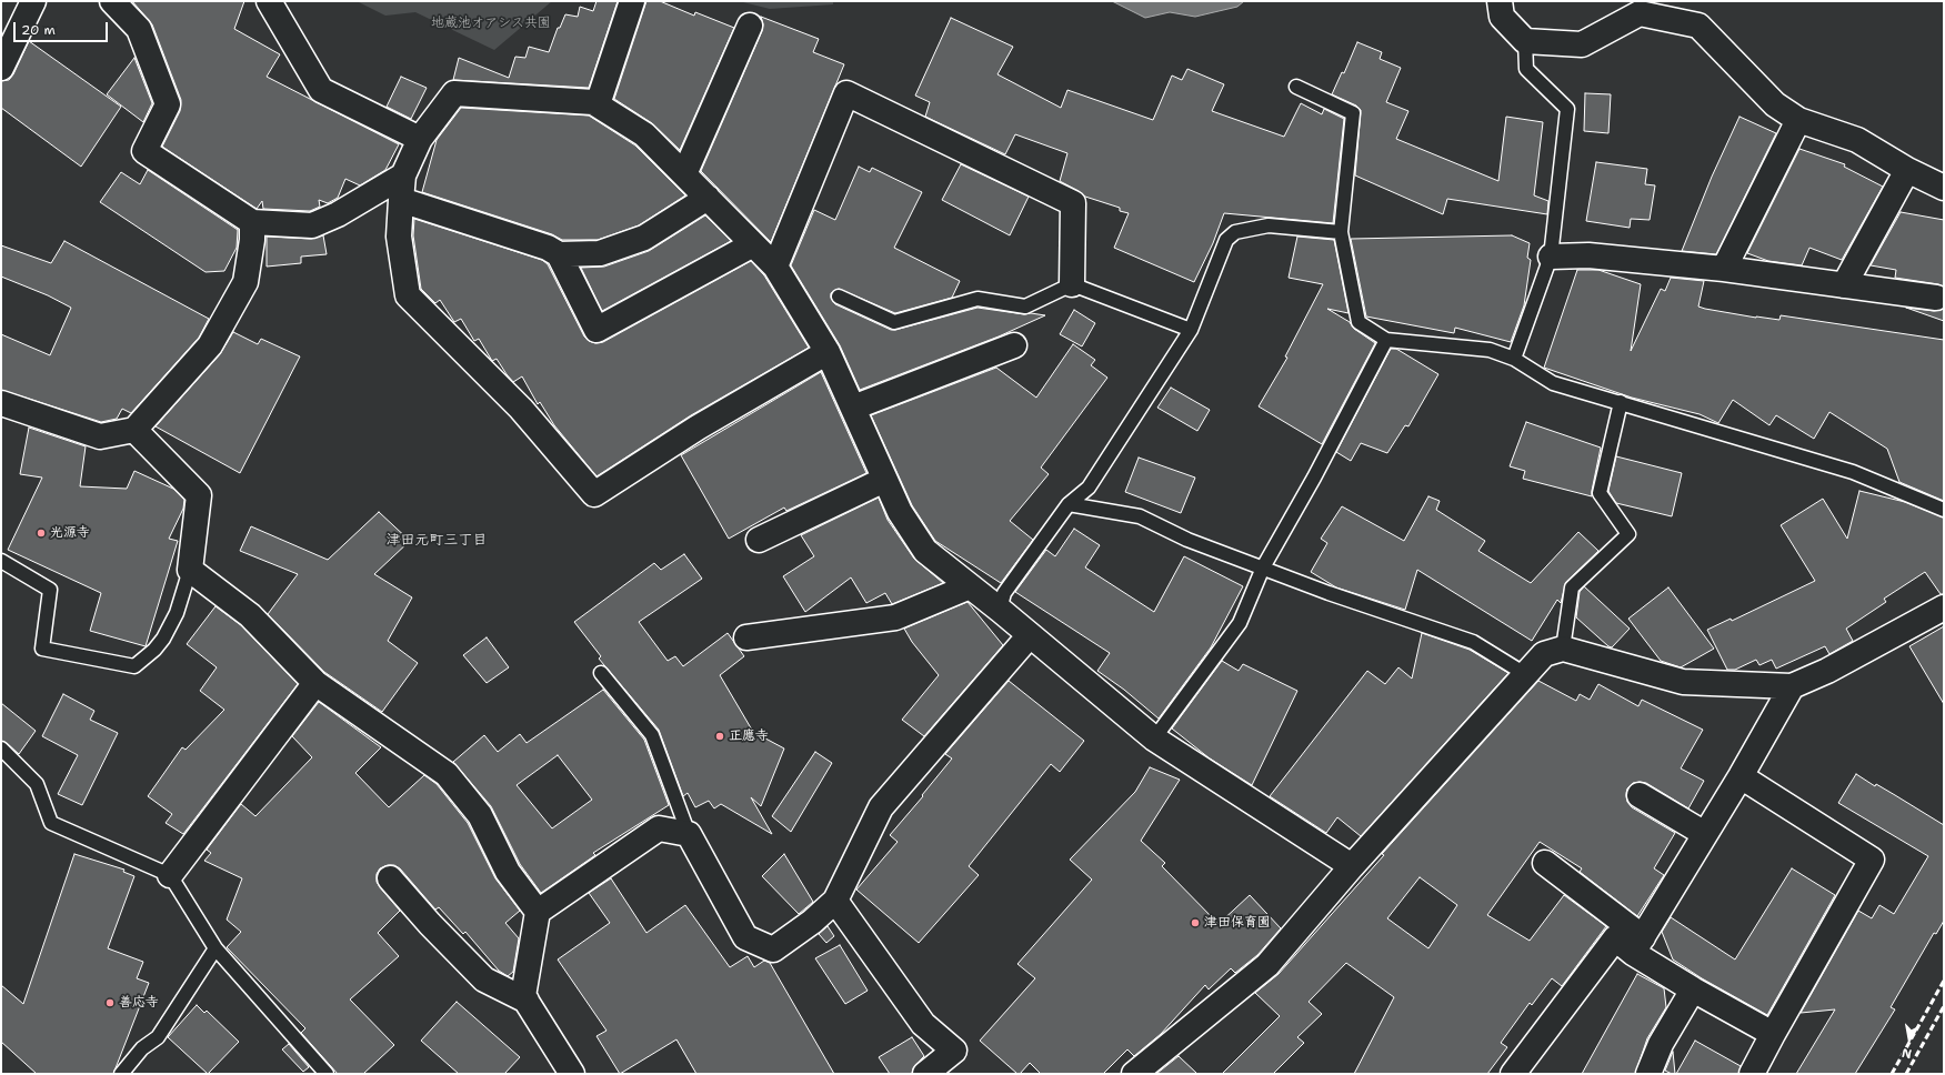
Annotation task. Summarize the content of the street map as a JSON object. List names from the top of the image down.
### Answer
{
  "districts": ["津田元町三丁目"],
  "parks": ["地蔵池オアシス共園"],
  "places": [
    "光源寺",
    "正應寺",
    "津田保育園",
    "善応寺"
  ],
  "scale_bar": "20 m",
  "north": "bottom"
}
